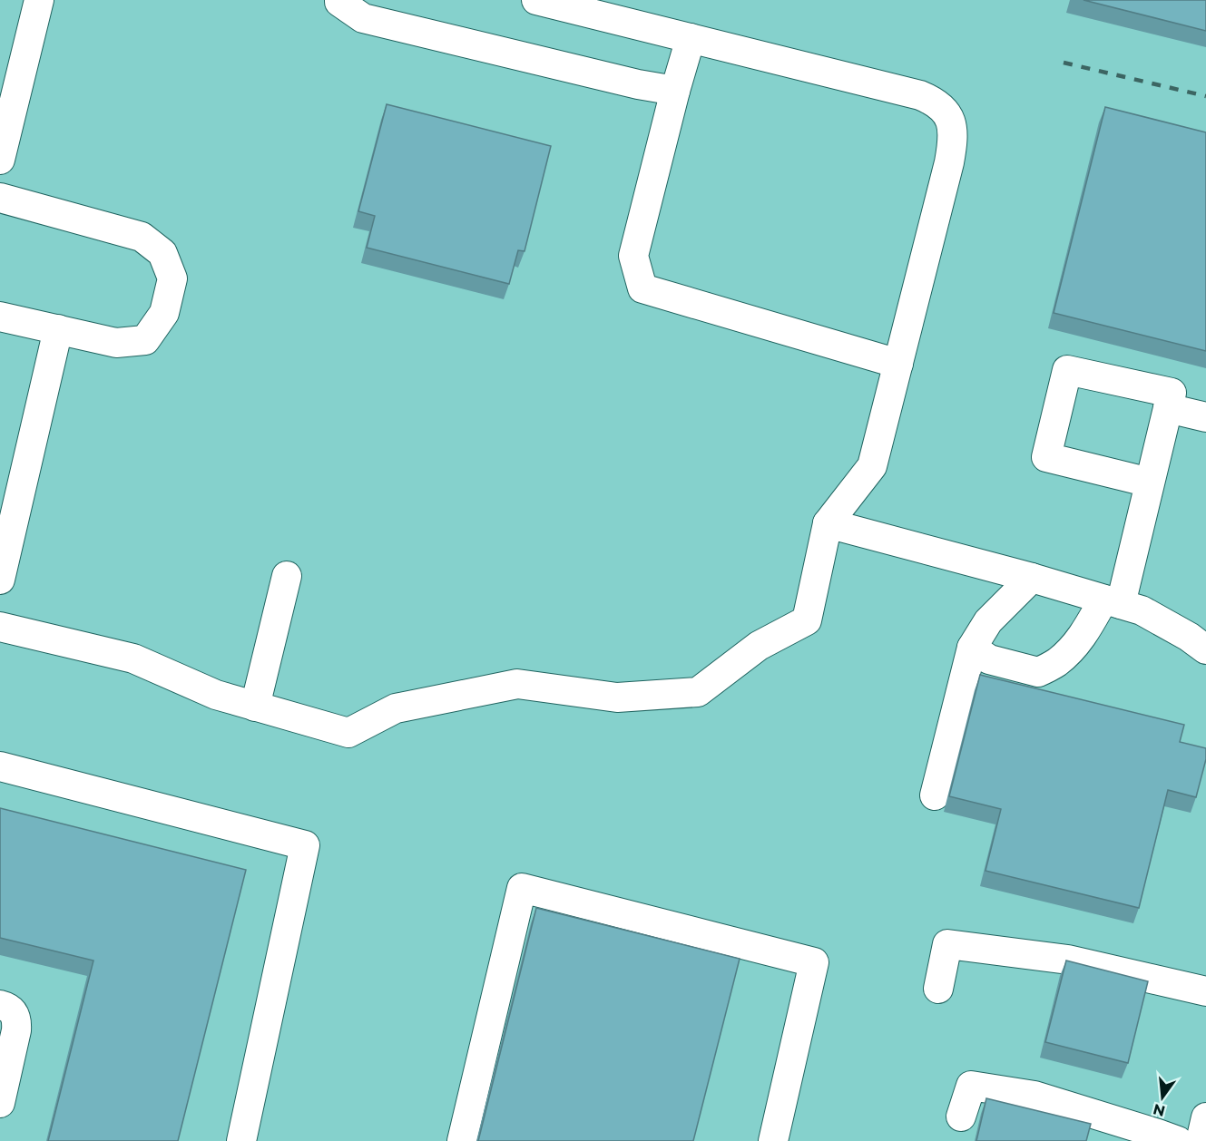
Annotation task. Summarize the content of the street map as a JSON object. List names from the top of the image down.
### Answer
{
  "north": "bottom"
}
